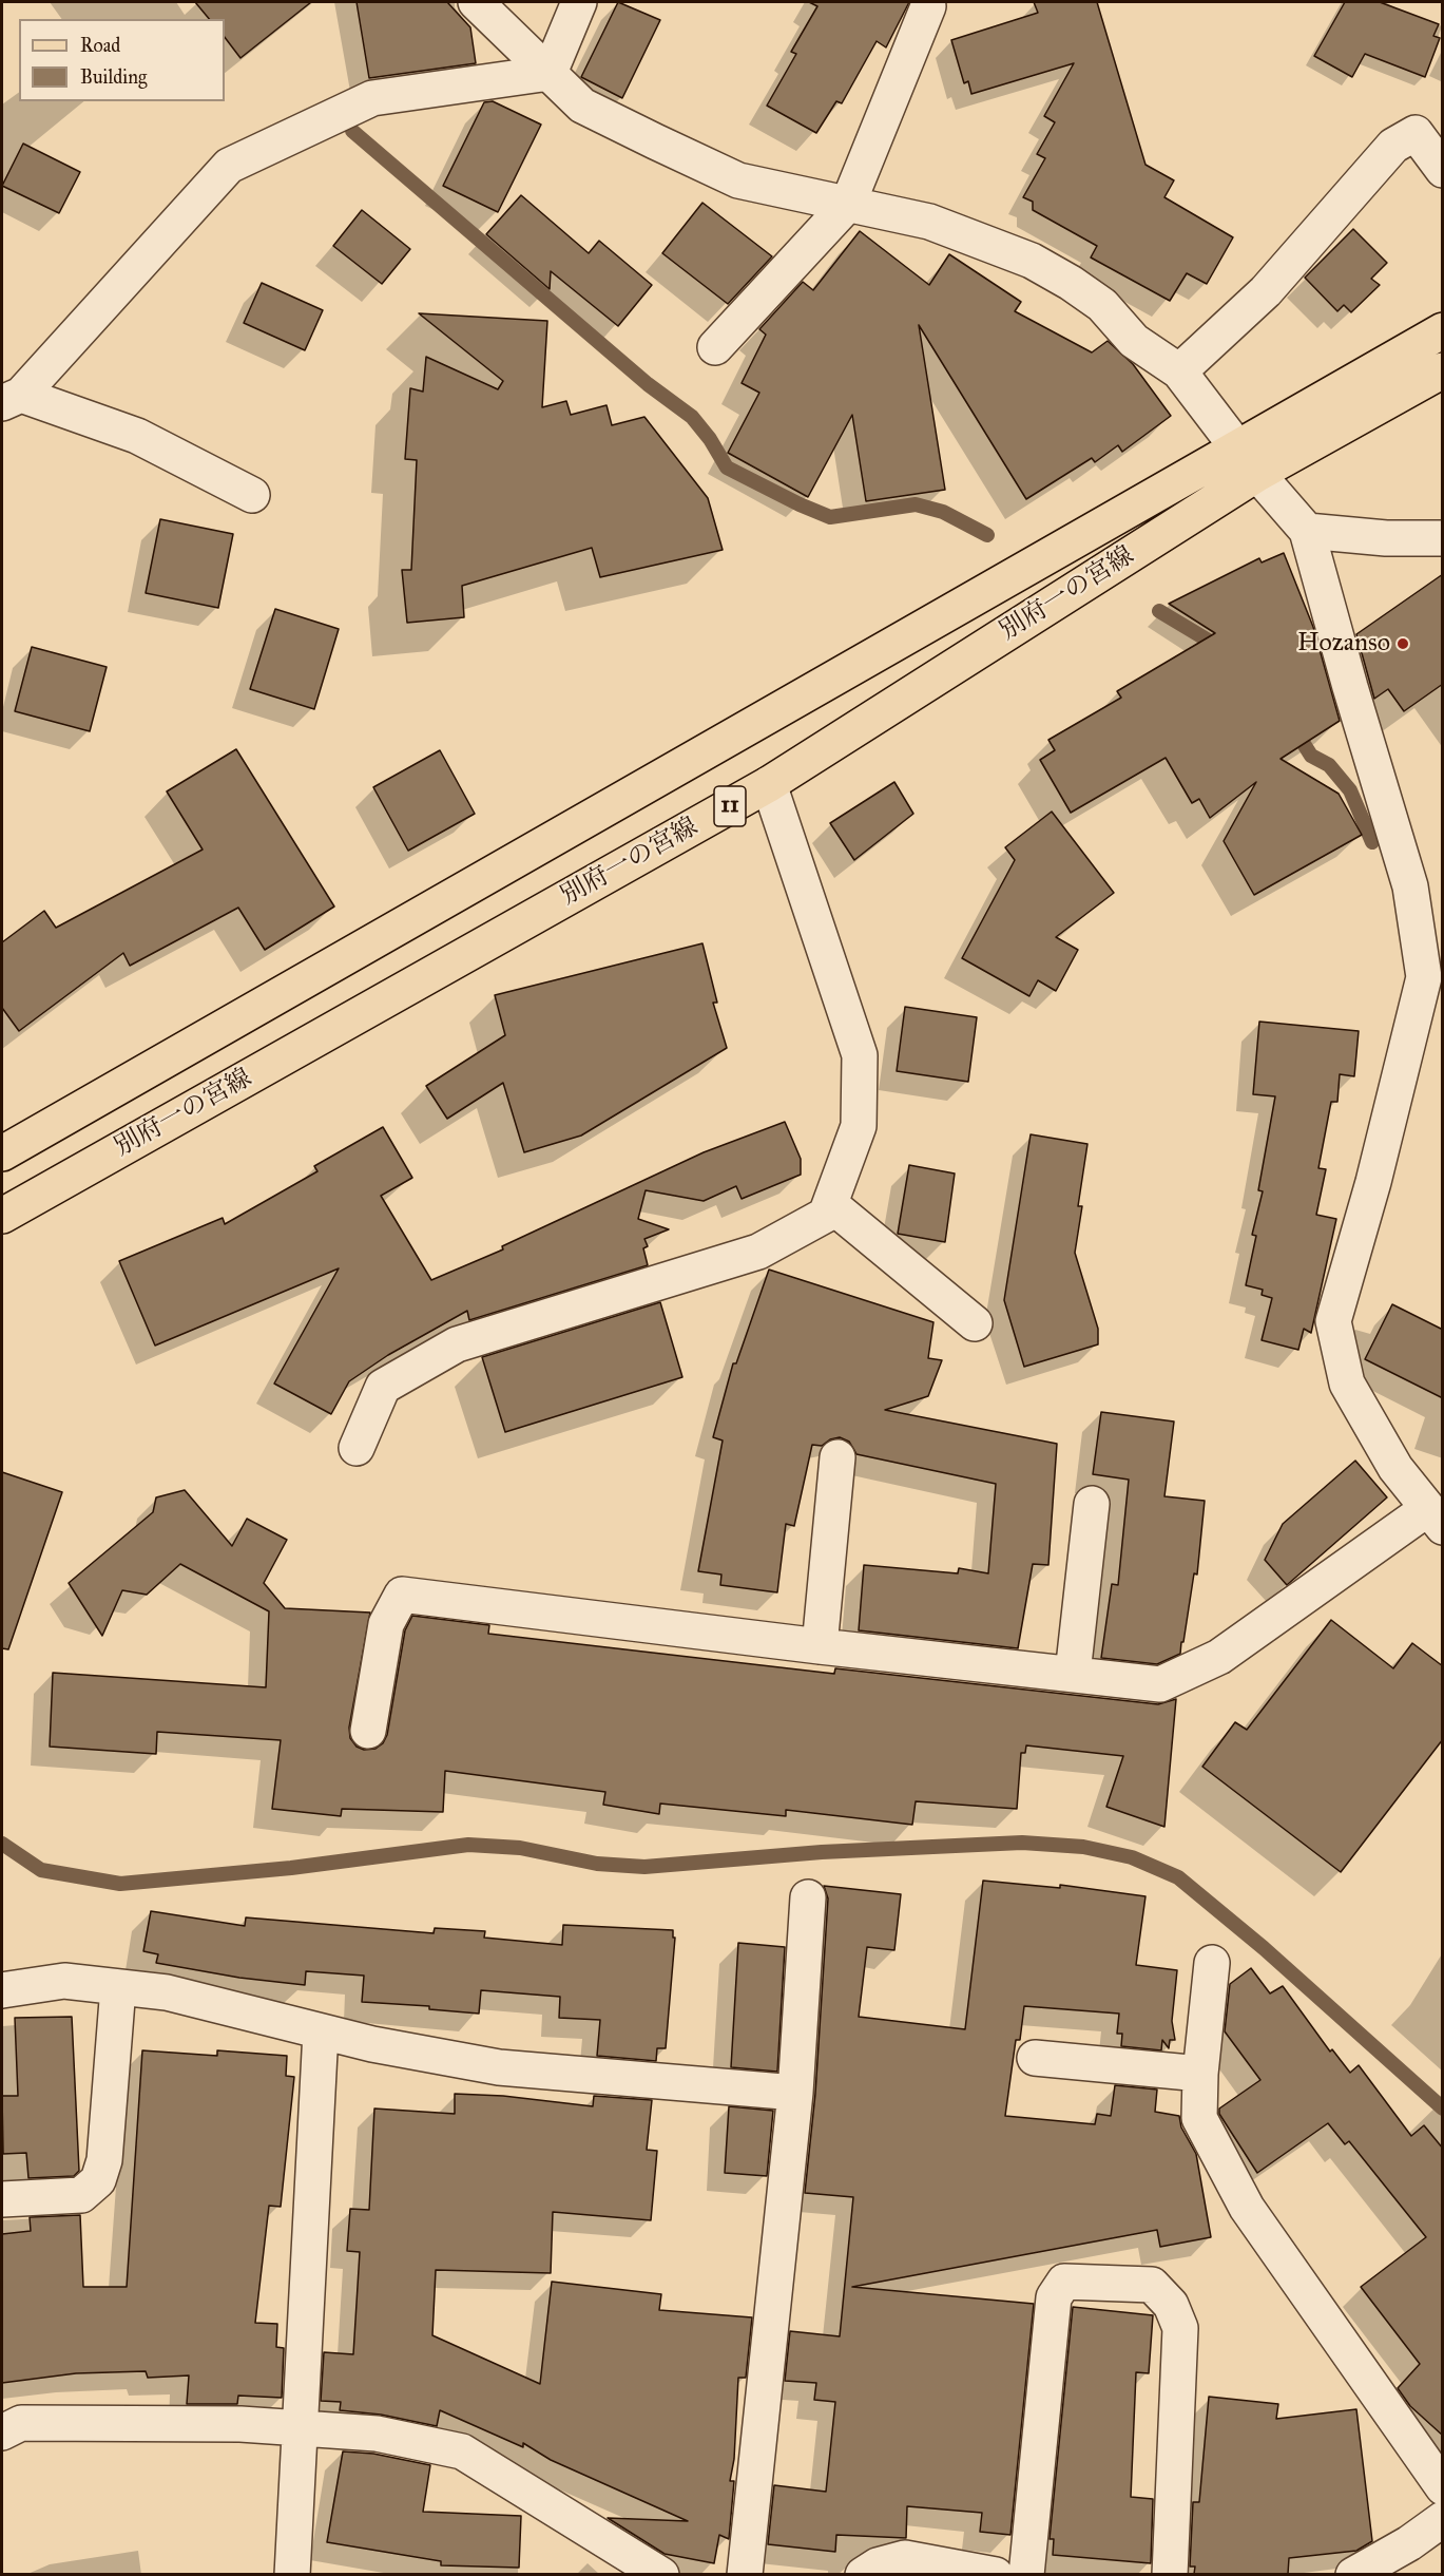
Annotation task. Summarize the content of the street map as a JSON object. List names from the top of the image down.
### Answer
{
  "streets": {
    "main road": ["別府一の宮線", "11"]
  },
  "places": ["Hozanso"],
  "legend": ["Road", "Building"]
}
